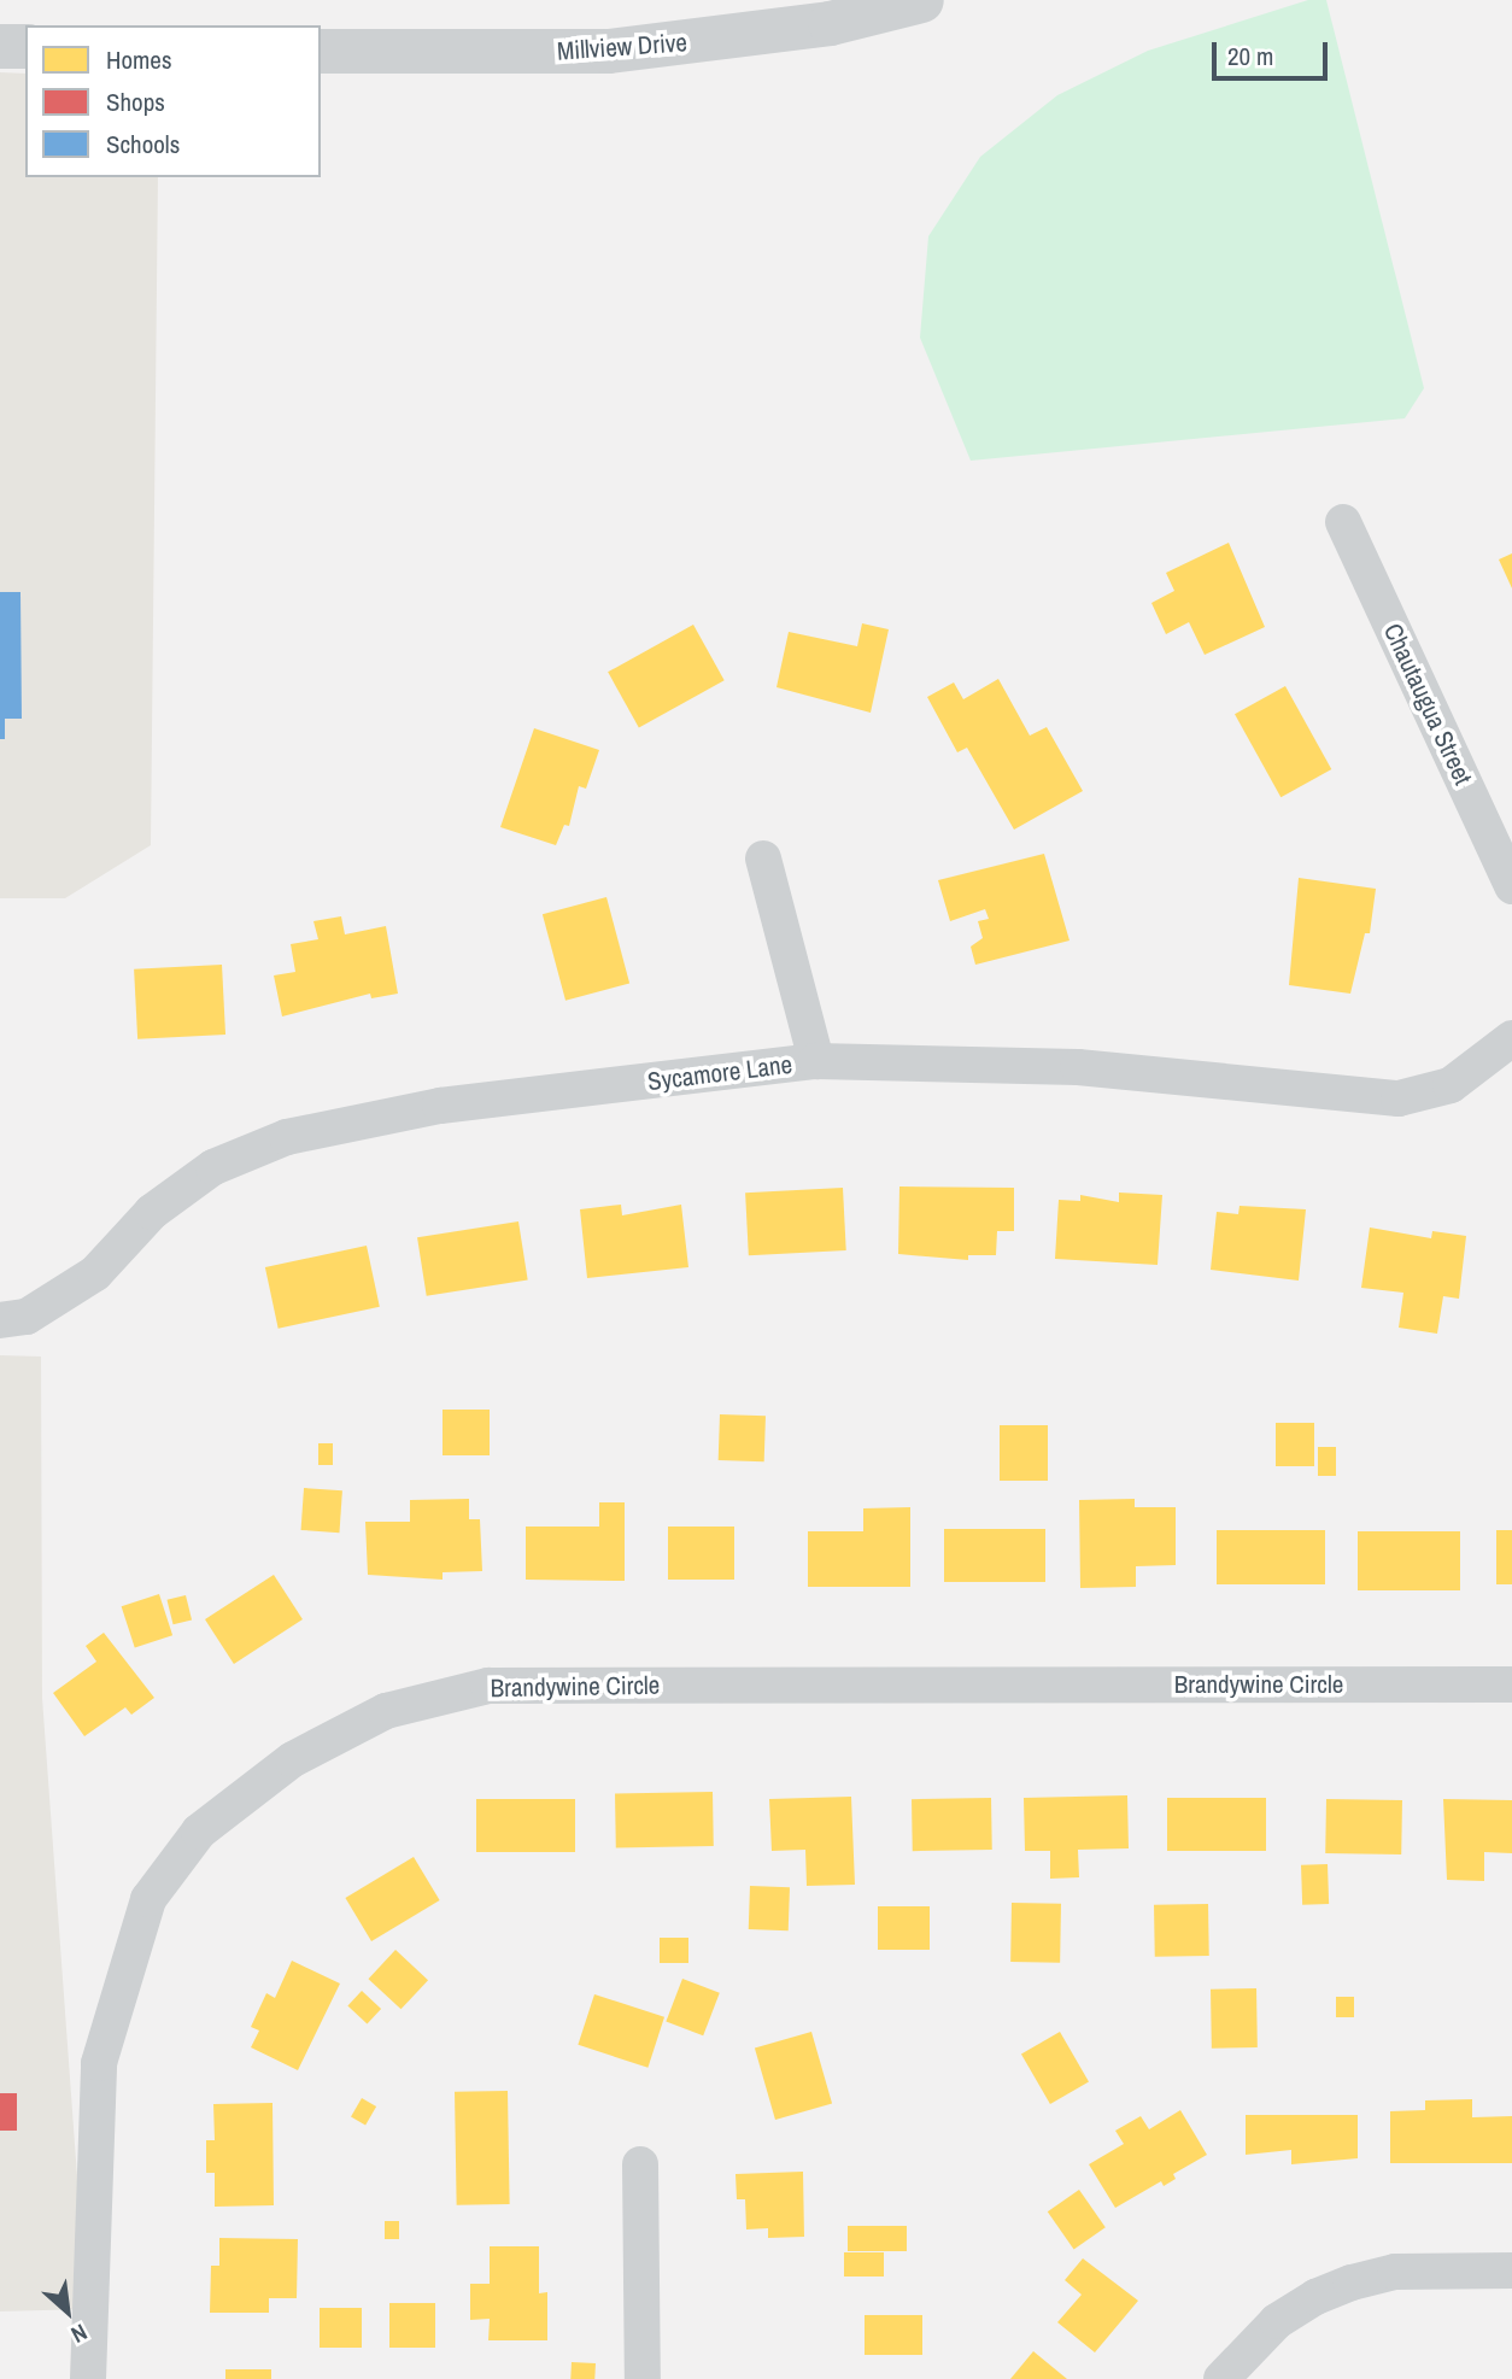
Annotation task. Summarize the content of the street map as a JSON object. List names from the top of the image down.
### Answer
{
  "streets": {
    "street": [
      "Millview Drive",
      "Chautaugua Street",
      "Sycamore Lane",
      "Brandywine Circle"
    ]
  },
  "legend": ["Homes", "Shops", "Schools"],
  "scale_bar": "20 m",
  "north": "bottom right"
}
